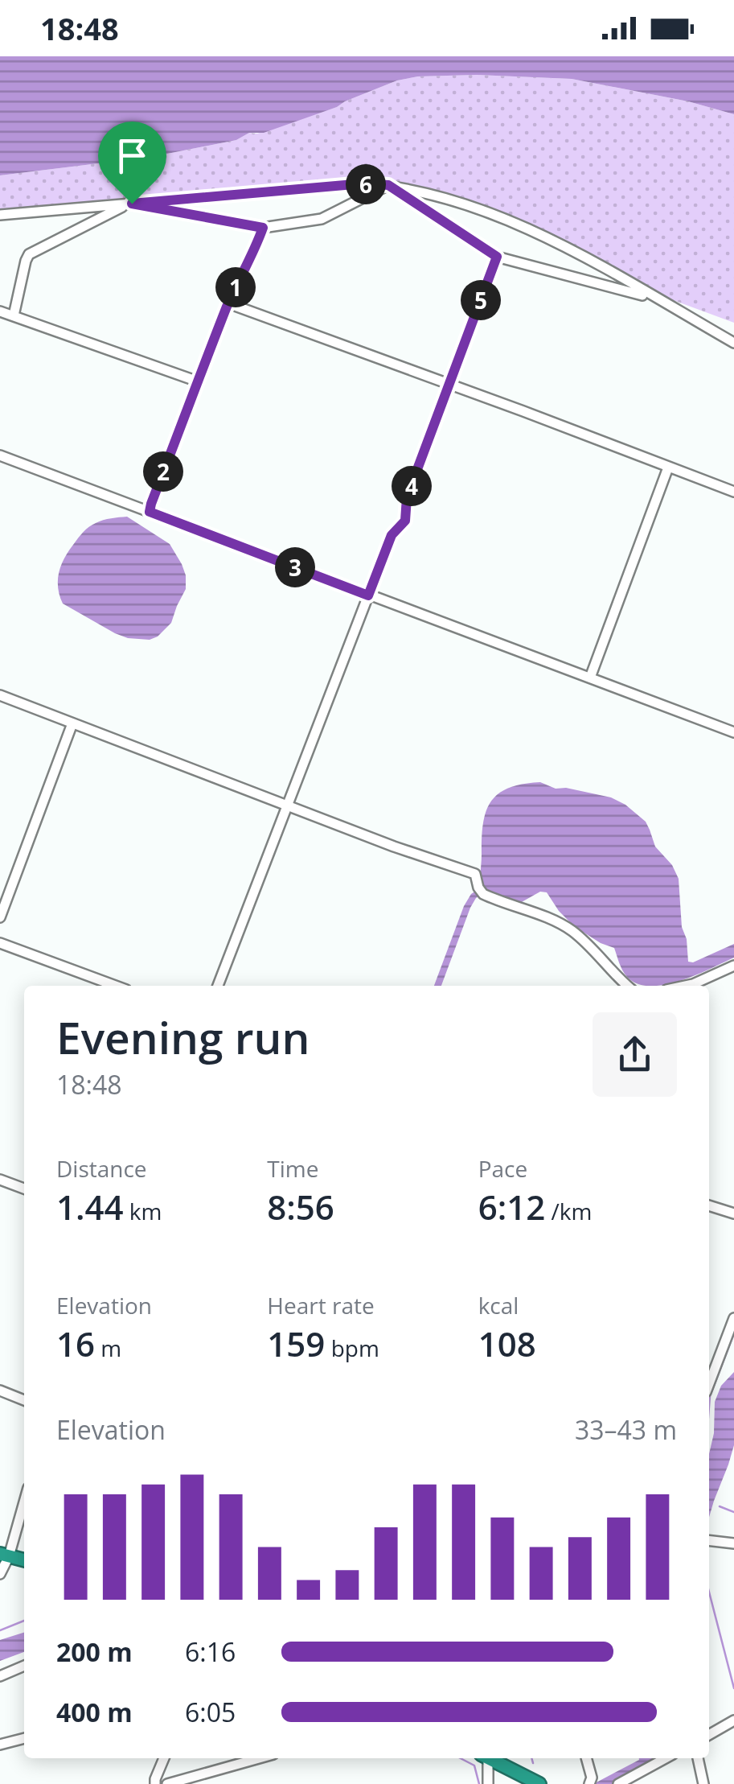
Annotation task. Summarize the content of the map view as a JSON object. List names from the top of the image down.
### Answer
{
  "page": {
    "status": "18:48",
    "pins": [
      "6",
      "1",
      "5",
      "2",
      "4",
      "3"
    ],
    "heading": ["Evening run", "18:48"],
    "stats": [
      ["Distance", "1.44 km"],
      ["Time", "8:56"],
      ["Pace", "6:12 /km"],
      ["Elevation", "16 m"],
      ["Heart rate", "159 bpm"],
      ["kcal", "108"]
    ],
    "chart": ["Elevation", "33–43 m"],
    "list": [
      {
        "name": "200 m",
        "note": "6:16"
      },
      {
        "name": "400 m",
        "note": "6:05"
      }
    ]
  }
}
